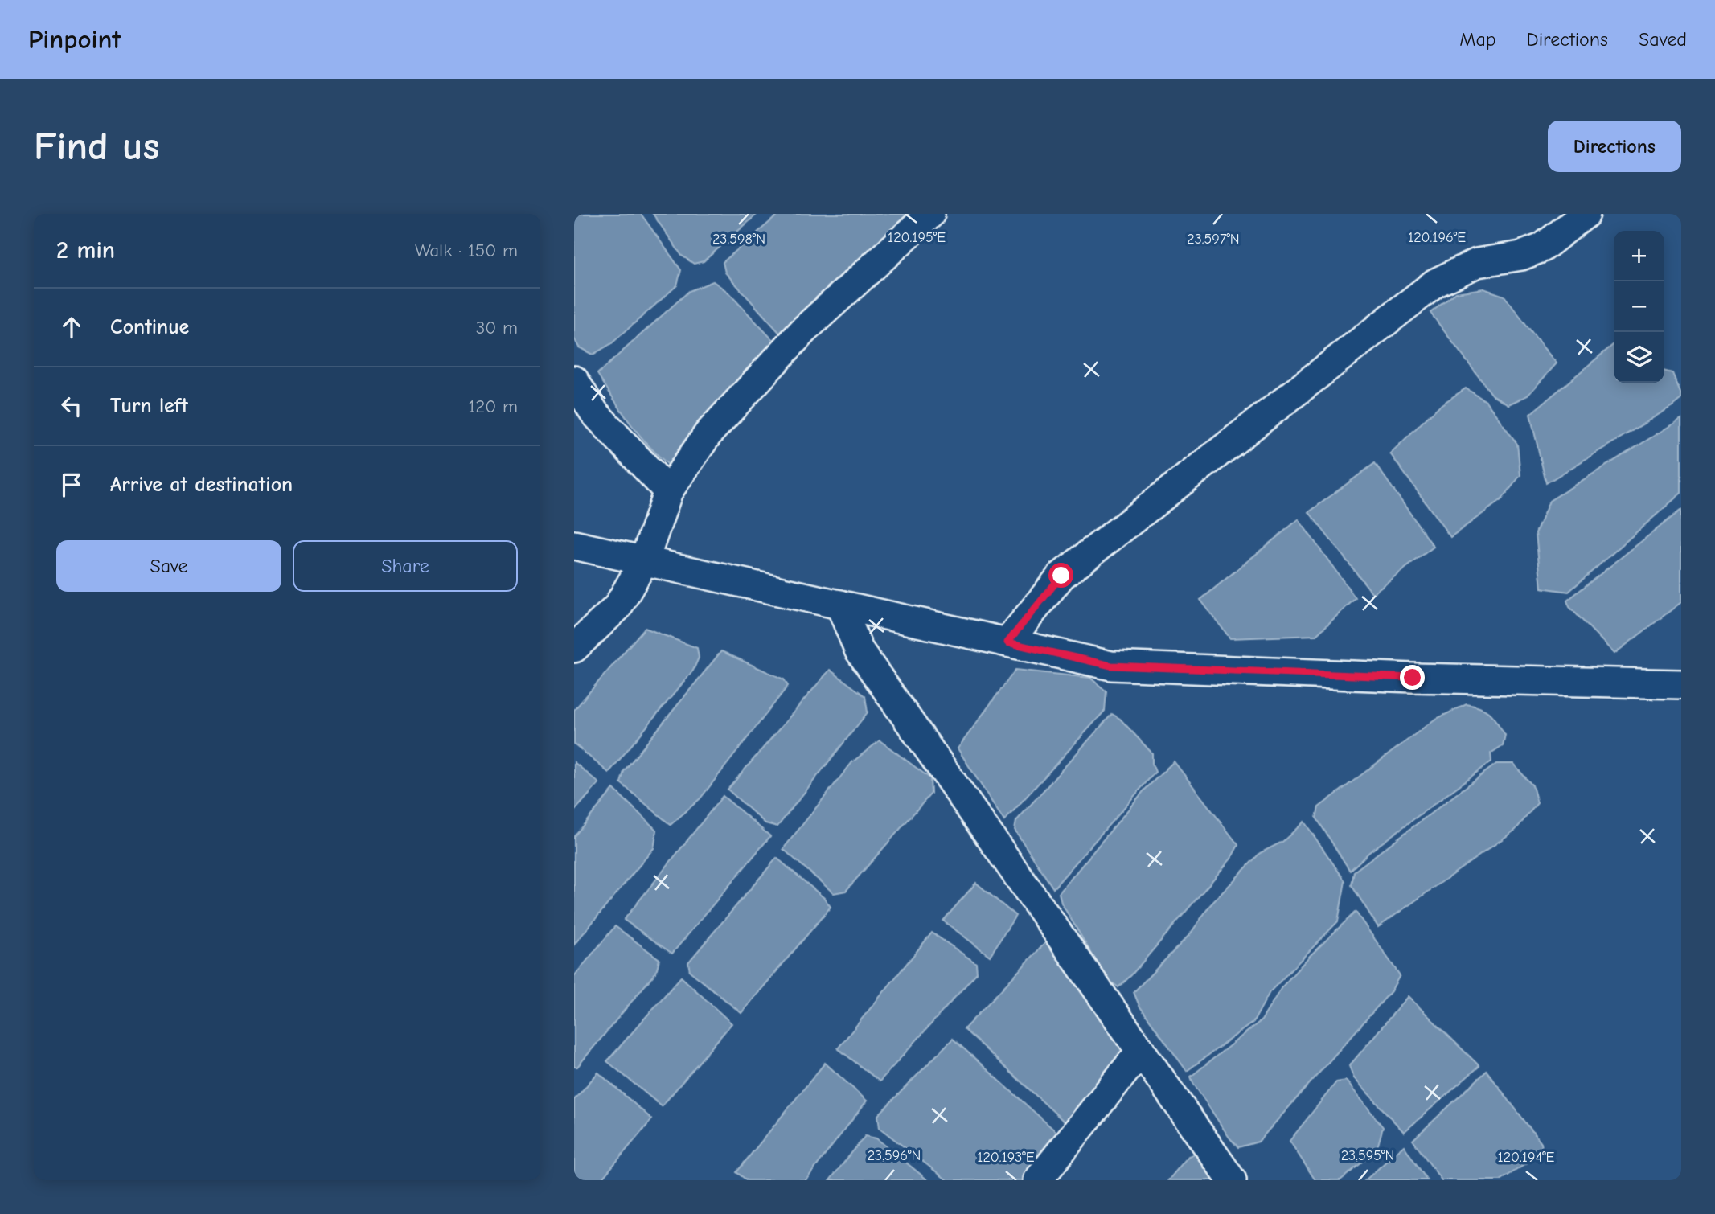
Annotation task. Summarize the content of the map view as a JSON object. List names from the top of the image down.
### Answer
{
  "page": {
    "header": "Pinpoint",
    "nav": ["Map", "Directions", "Saved"],
    "buttons": [
      "Directions",
      ["Save", "Share"]
    ],
    "title": "Find us",
    "heading": ["2 min", "Walk · 150 m"],
    "map_buttons": ["+", "−"],
    "list": [
      ["Continue", "30 m"],
      ["Turn left", "120 m"],
      "Arrive at destination"
    ]
  },
  "coordinates": [
    "120.196°E",
    "120.195°E",
    "23.598°N",
    "23.597°N",
    "23.596°N",
    "23.595°N",
    "120.193°E",
    "120.194°E"
  ]
}
